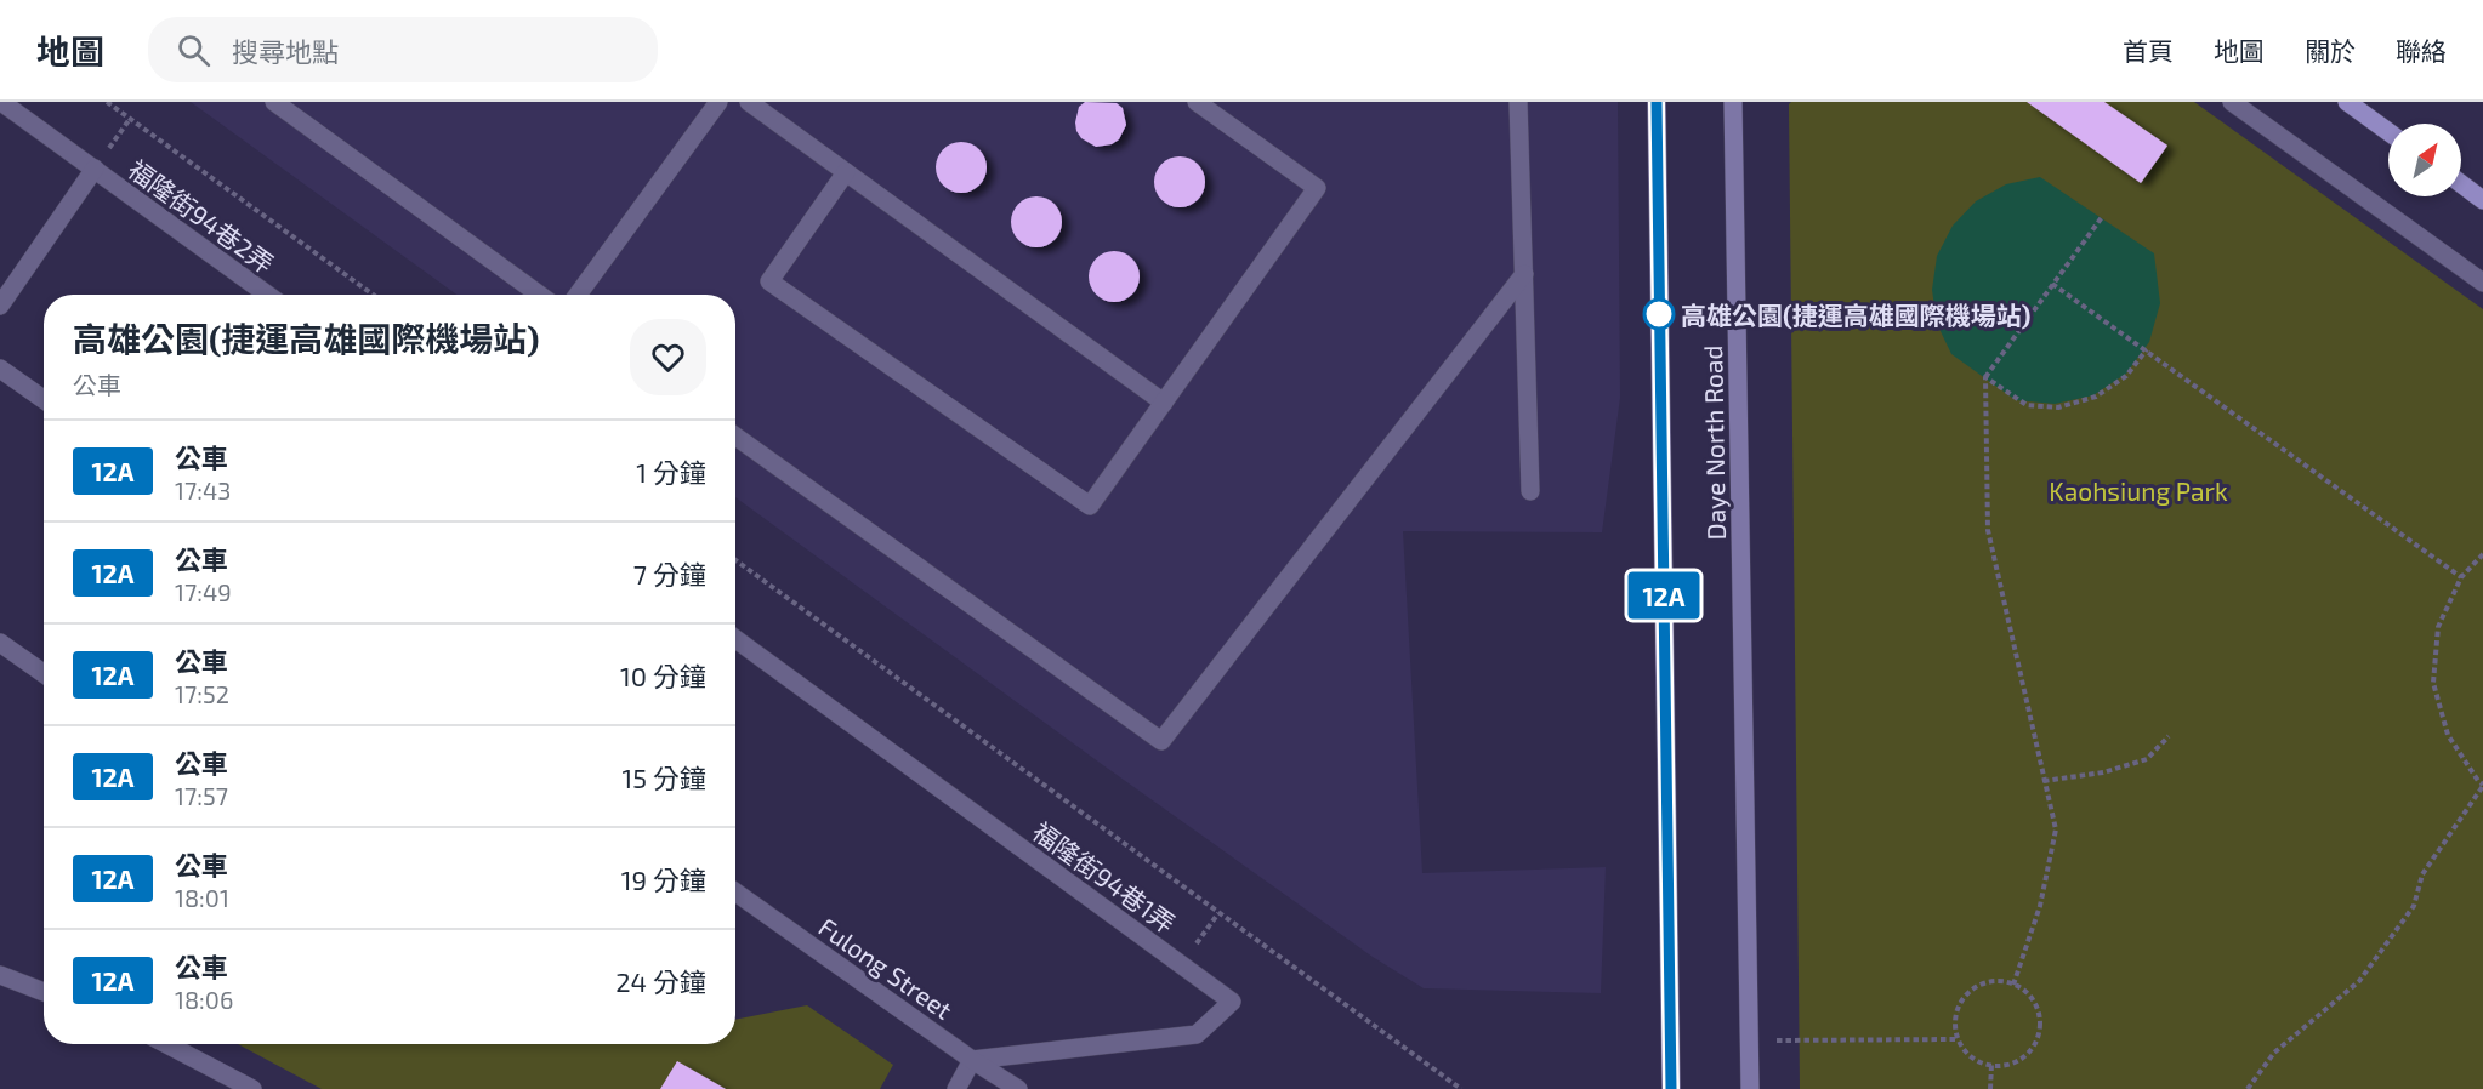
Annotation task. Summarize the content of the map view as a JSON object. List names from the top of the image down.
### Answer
{
  "streets": {
    "street": [
      "福隆街94巷2弄",
      "Daye North Road",
      "福隆街94巷1弄",
      "Fulong Street"
    ]
  },
  "crossings": [
    ["福隆街94巷1弄", "Fulong Street"]
  ],
  "parks": ["Kaohsiung Park"],
  "places": ["高雄公園(捷運高雄國際機場站)"],
  "lines": ["bus line 12A"],
  "north": "top right",
  "page": {
    "header": "地圖",
    "search": "搜尋地點",
    "nav": [
      "首頁",
      "地圖",
      "關於",
      "聯絡"
    ],
    "on_map": "12A",
    "heading": ["高雄公園(捷運高雄國際機場站)", "公車"],
    "list": [
      {
        "mark": "12A",
        "name": "公車",
        "note": "17:43",
        "value": "1 分鐘"
      },
      {
        "mark": "12A",
        "name": "公車",
        "note": "17:49",
        "value": "7 分鐘"
      },
      {
        "mark": "12A",
        "name": "公車",
        "note": "17:52",
        "value": "10 分鐘"
      },
      {
        "mark": "12A",
        "name": "公車",
        "note": "17:57",
        "value": "15 分鐘"
      },
      {
        "mark": "12A",
        "name": "公車",
        "note": "18:01",
        "value": "19 分鐘"
      },
      {
        "mark": "12A",
        "name": "公車",
        "note": "18:06",
        "value": "24 分鐘"
      }
    ]
  }
}
